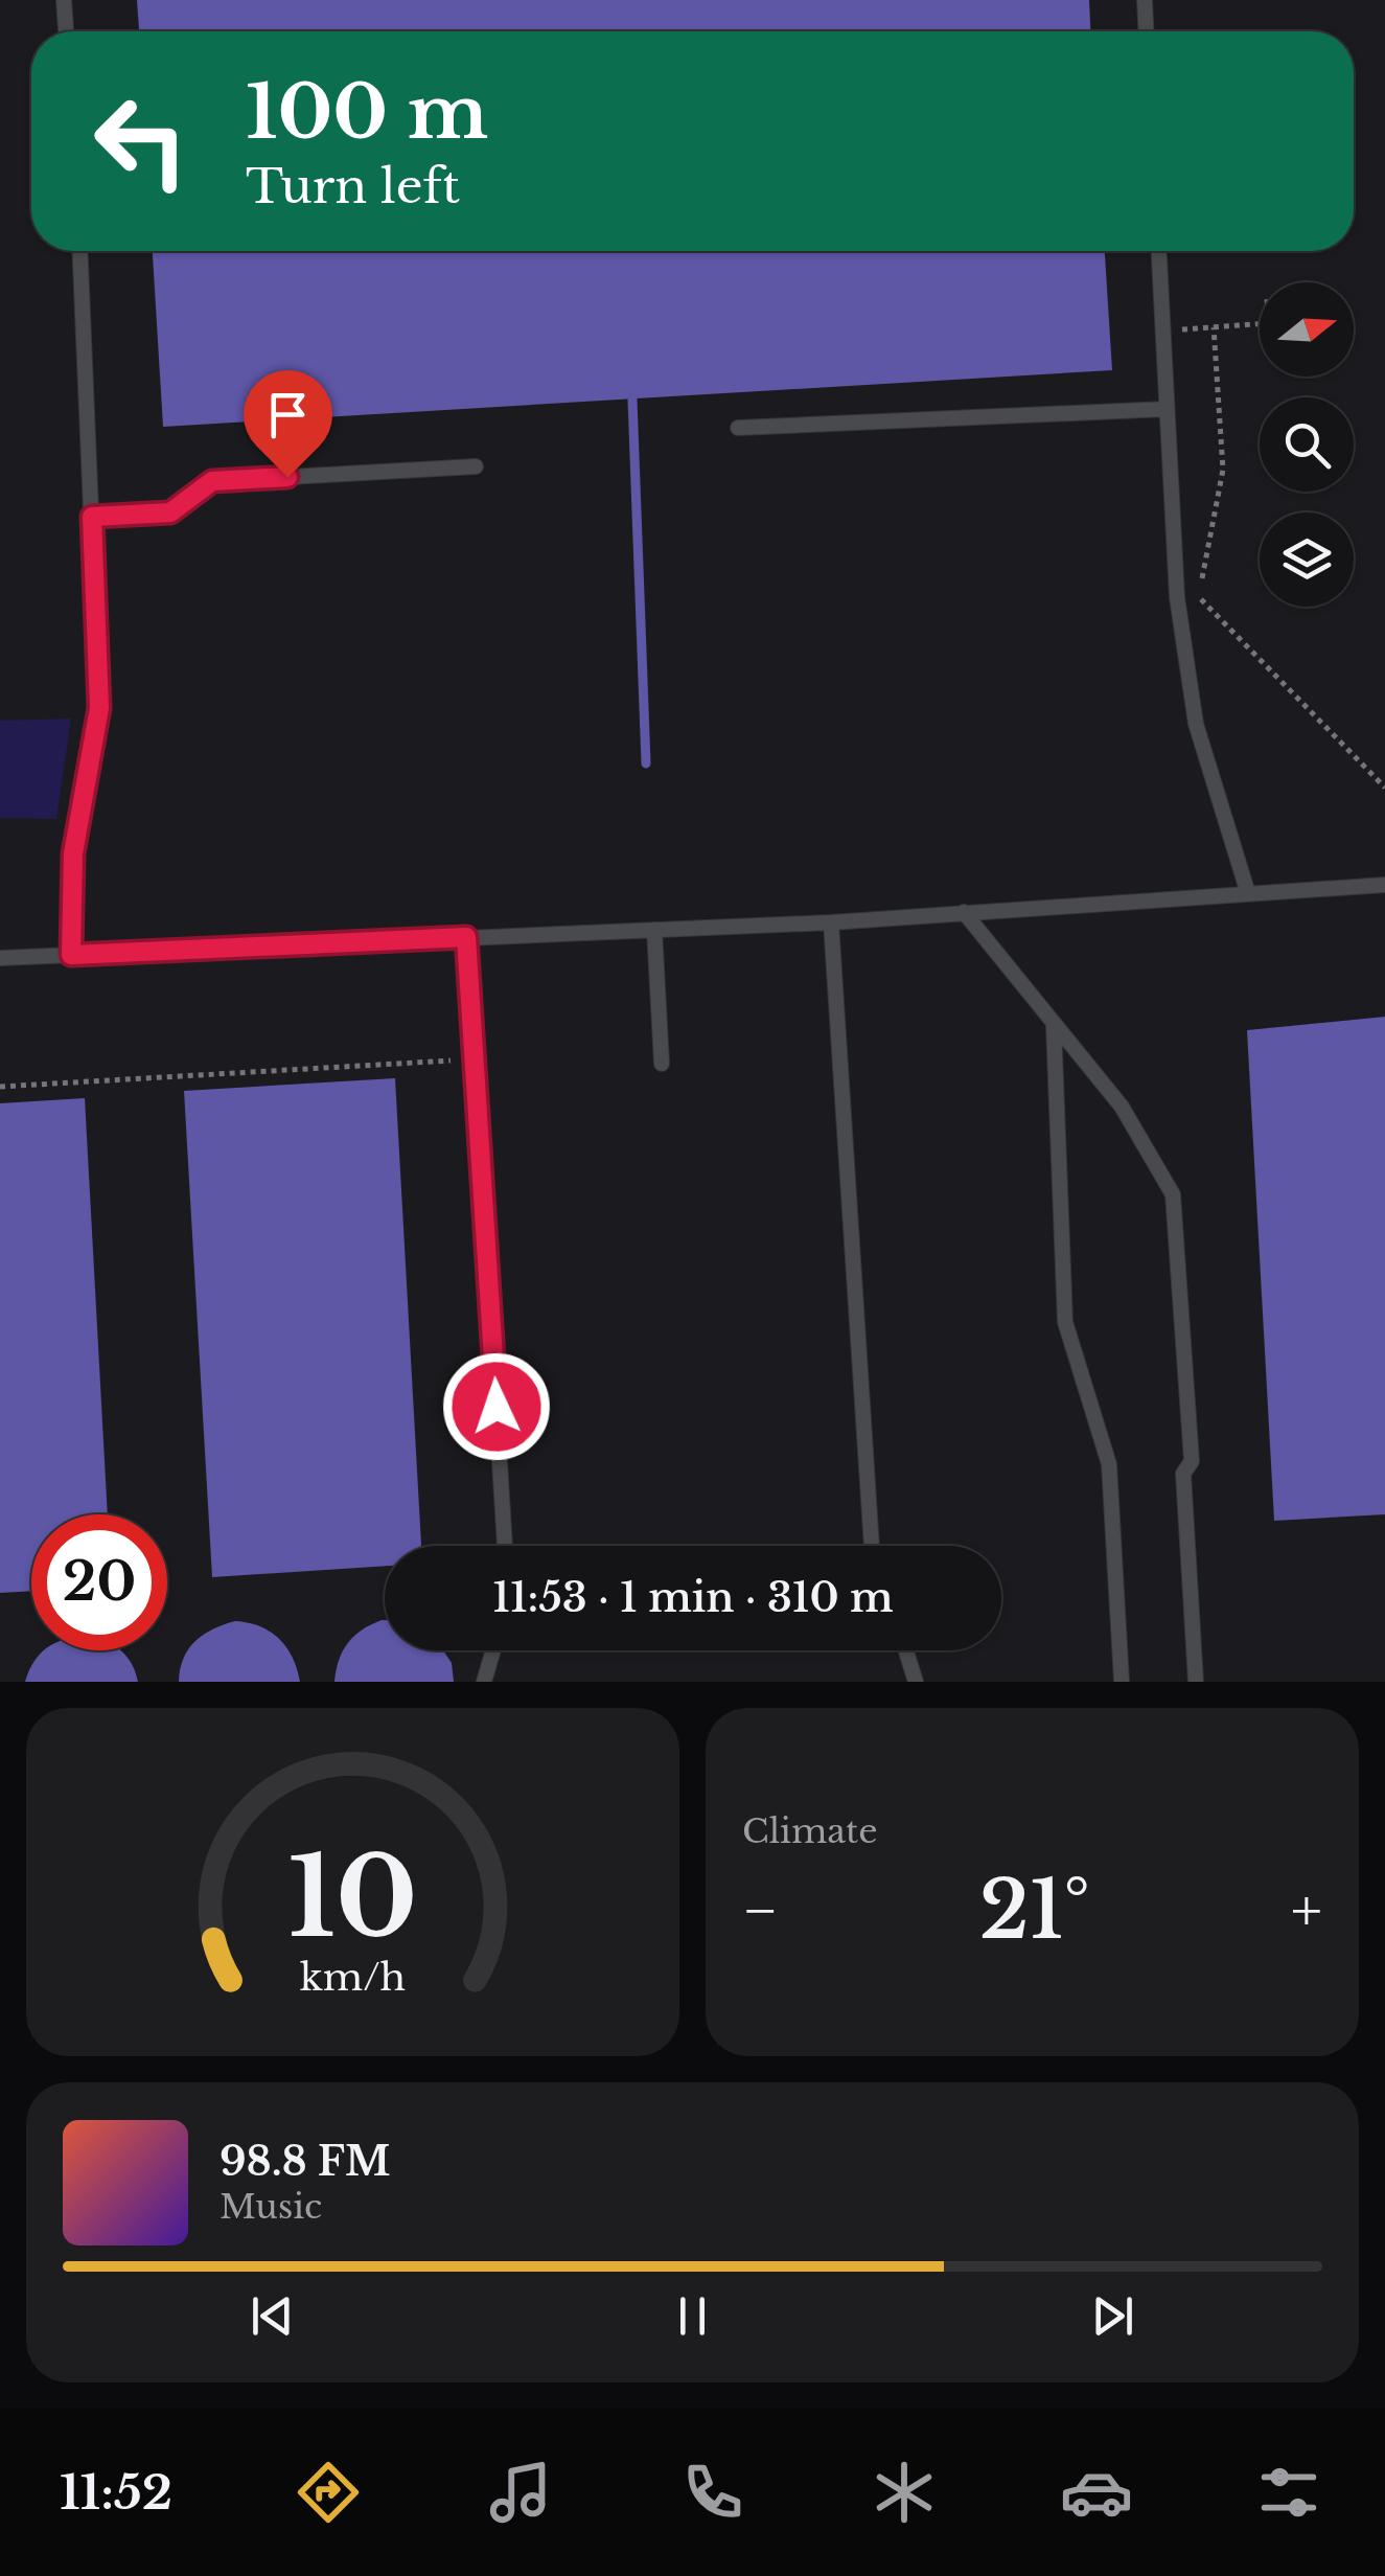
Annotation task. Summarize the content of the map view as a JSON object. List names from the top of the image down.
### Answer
{
  "north": "right",
  "page": {
    "turn": ["100 m", "Turn left"],
    "limit": "20",
    "trip": "11:53 · 1 min · 310 m",
    "tile": "Climate",
    "heat": ["−", "21°", "+"],
    "song": ["98.8 FM", "Music"],
    "tabs": "11:52",
    "gauge": ["10", "km/h"]
  }
}
